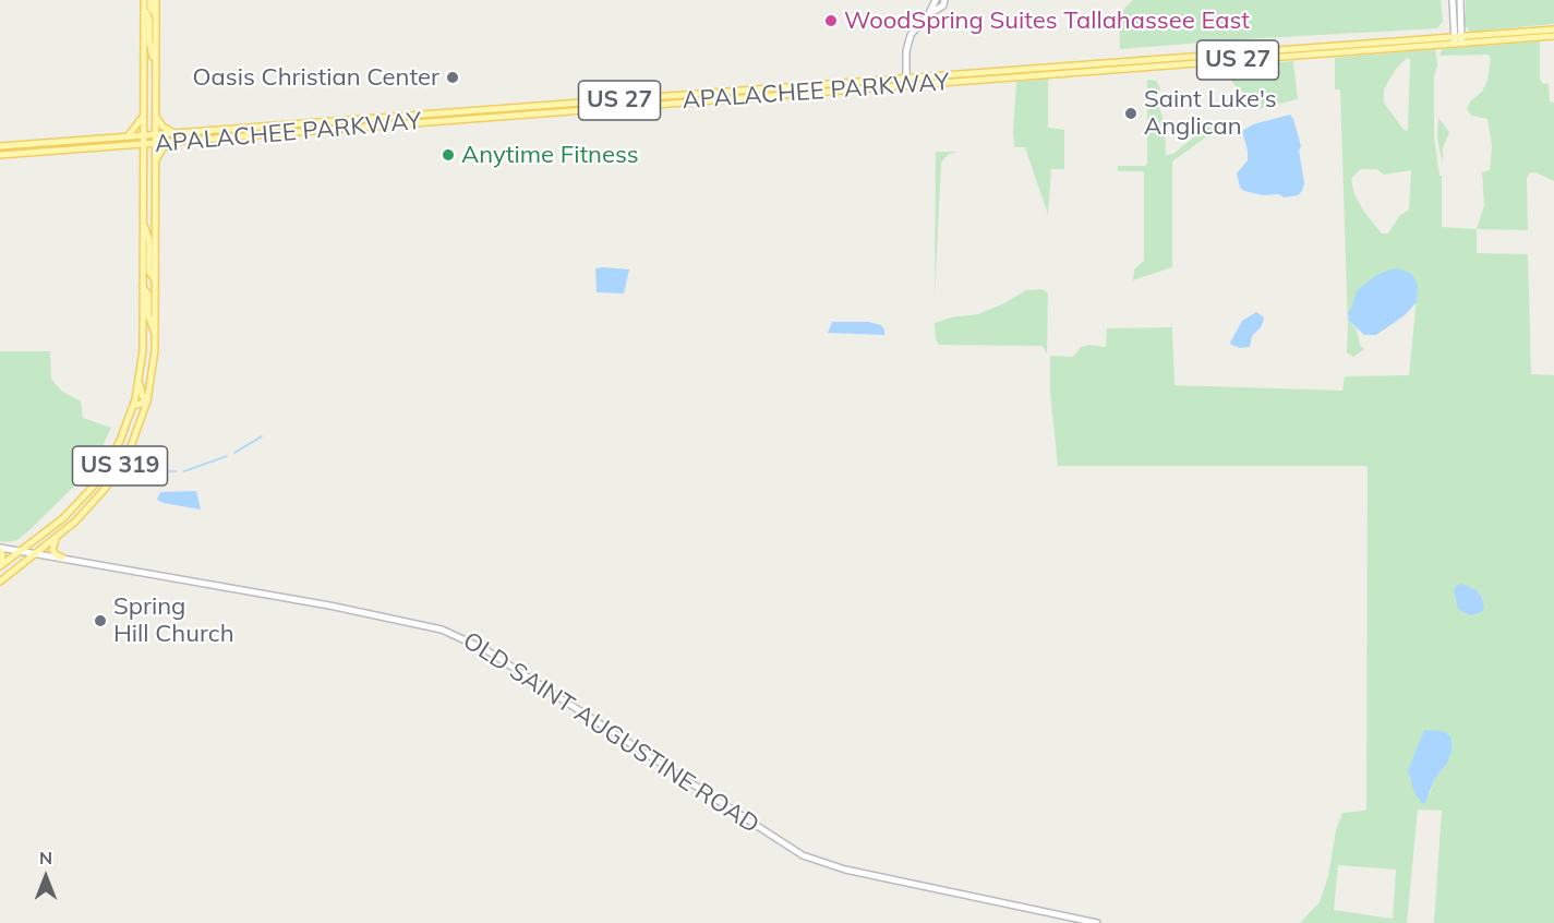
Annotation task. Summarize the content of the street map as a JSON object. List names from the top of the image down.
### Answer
{
  "streets": {
    "main road": ["US 27", "APALACHEE PARKWAY", "US 319"],
    "street": ["OLD SAINT AUGUSTINE ROAD"]
  },
  "crossings": [
    ["APALACHEE PARKWAY", "US 319"],
    ["US 319", "OLD SAINT AUGUSTINE ROAD"]
  ],
  "places": [
    "WoodSpring Suites Tallahassee East",
    "Oasis Christian Center",
    "Saint Luke's Anglican",
    "Anytime Fitness",
    "Spring Hill Church"
  ],
  "north": "top"
}
